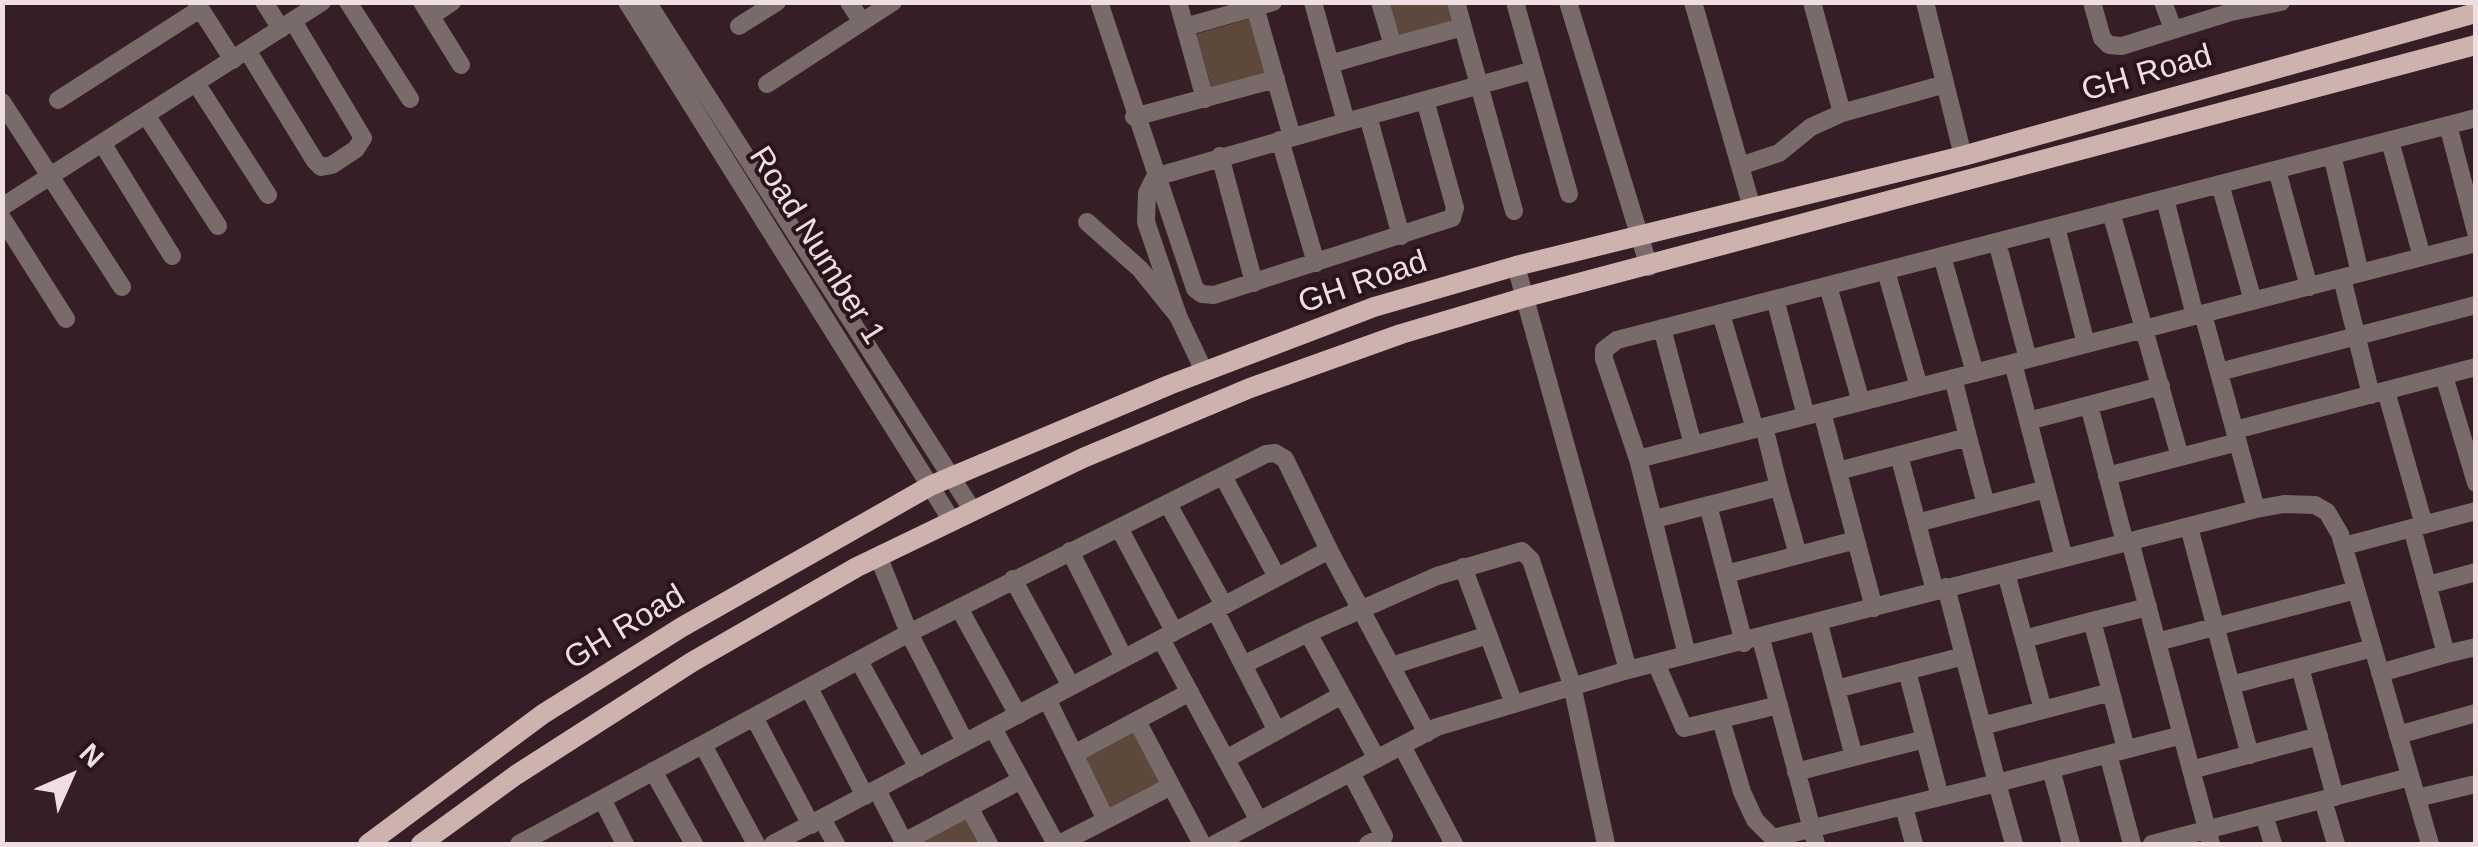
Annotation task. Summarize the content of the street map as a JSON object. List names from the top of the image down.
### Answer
{
  "streets": {
    "main road": ["GH Road"],
    "street": ["Road Number 1"]
  },
  "crossings": [
    ["GH Road", "Road Number 1"]
  ],
  "north": "top right"
}
